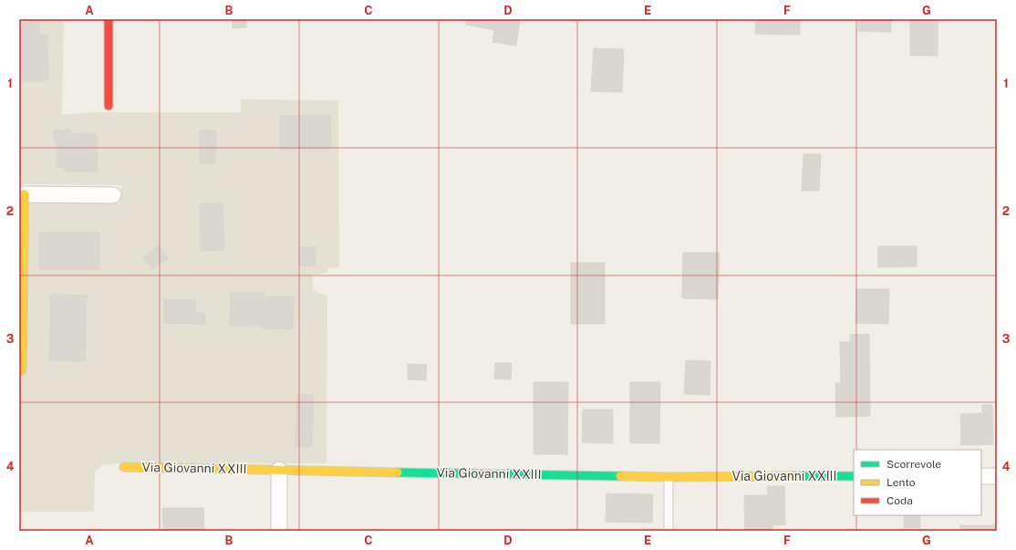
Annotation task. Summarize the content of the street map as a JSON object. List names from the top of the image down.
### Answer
{
  "streets": {
    "street": ["Via Giovanni XXIII"]
  },
  "legend": ["Scorrevole", "Lento", "Coda"],
  "grid": {
    "columns": [
      "A",
      "B",
      "C",
      "D",
      "E",
      "F",
      "G"
    ],
    "rows": [
      "1",
      "2",
      "3",
      "4"
    ]
  }
}
